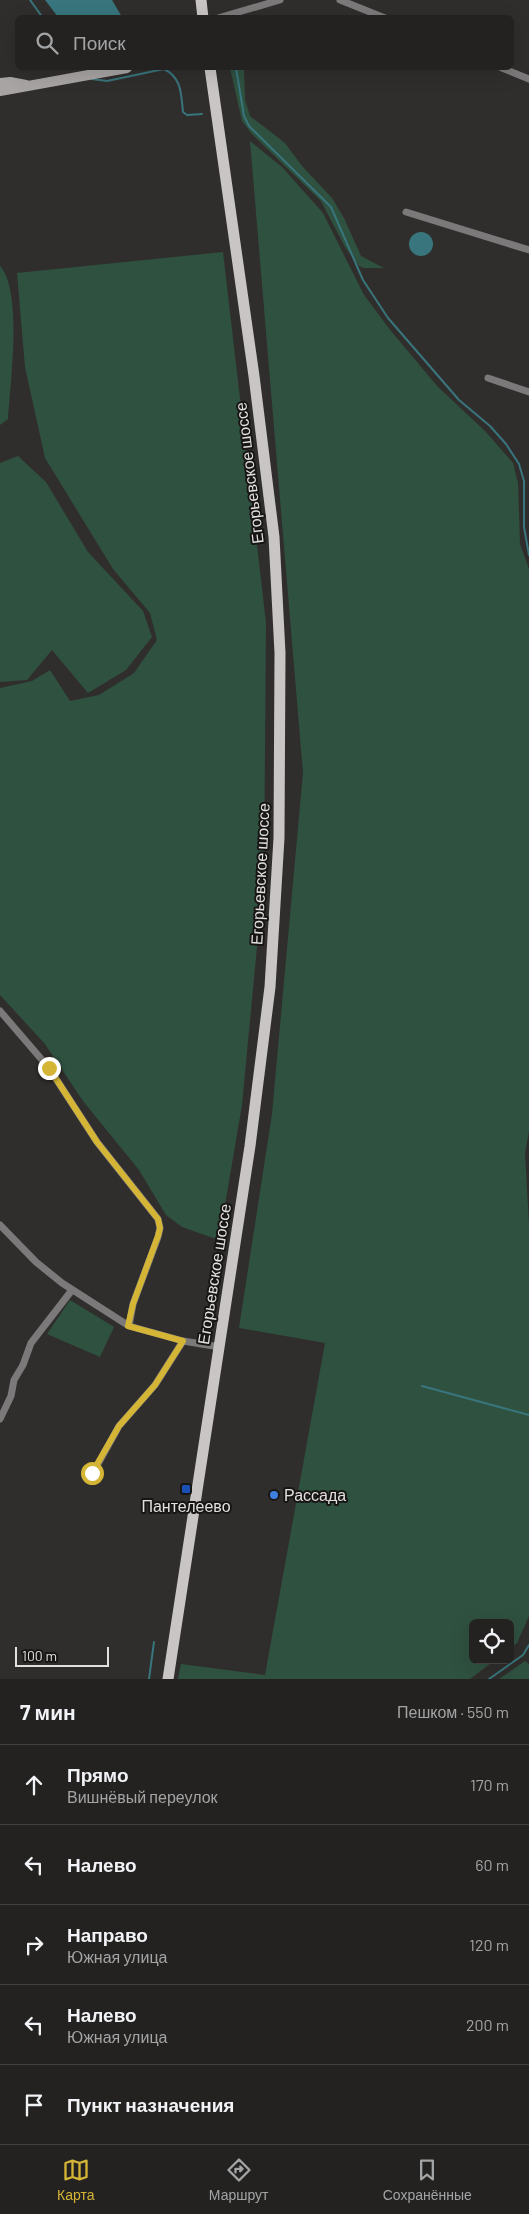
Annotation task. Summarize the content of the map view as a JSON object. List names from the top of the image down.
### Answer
{
  "streets": {
    "main road": ["Егорьевское шоссе"]
  },
  "places": {
    "transit": ["Пантелеево"],
    "other": ["Рассада"]
  },
  "scale_bar": "100 m",
  "page": {
    "search": "Поиск",
    "scale": "100 m",
    "heading": ["7 мин", "Пешком · 550 m"],
    "list": [
      ["Прямо", "Вишнёвый переулок", "170 m"],
      ["Налево", "60 m"],
      ["Направо", "Южная улица", "120 m"],
      ["Налево", "Южная улица", "200 m"],
      "Пункт назначения"
    ],
    "nav": ["Карта", "Маршрут", "Сохранённые"]
  }
}
